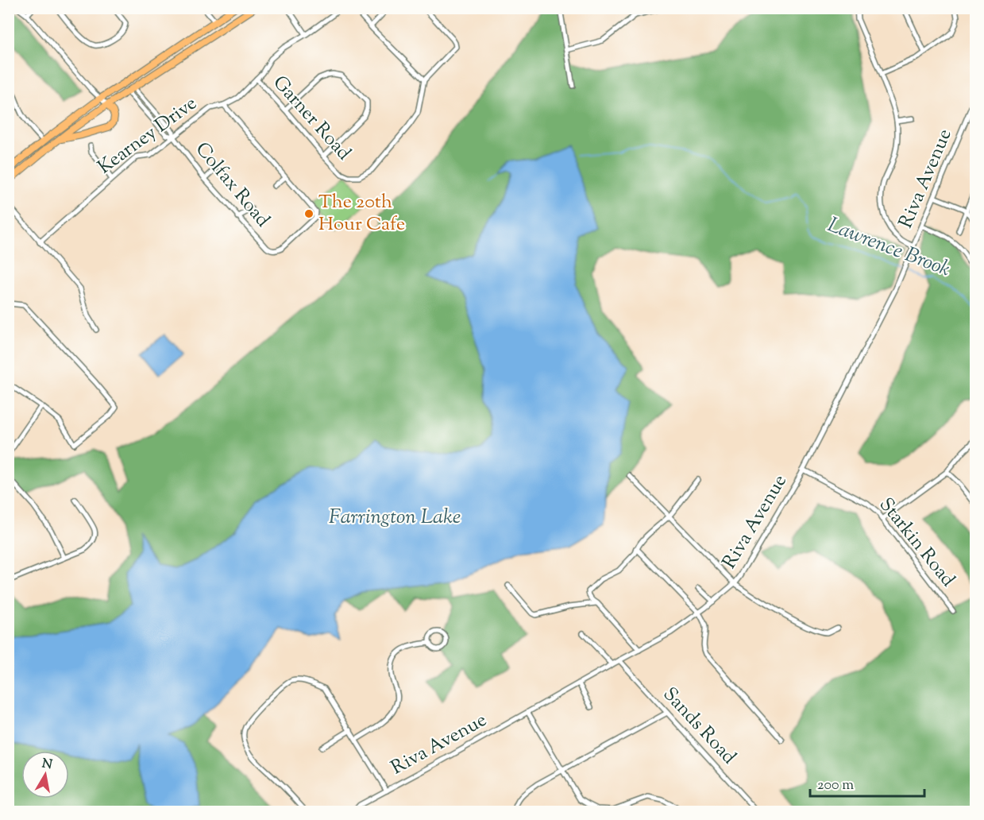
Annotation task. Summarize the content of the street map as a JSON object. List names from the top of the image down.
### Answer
{
  "streets": {
    "street": [
      "Garner Road",
      "Kearney Drive",
      "Riva Avenue",
      "Colfax Road",
      "Starkin Road",
      "Sands Road"
    ]
  },
  "crossings": [
    ["Garner Road", "Kearney Drive"],
    ["Kearney Drive", "Colfax Road"],
    ["Riva Avenue", "Starkin Road"],
    ["Riva Avenue", "Sands Road"]
  ],
  "water": ["Lawrence Brook", "Farrington Lake"],
  "places": ["The 20th Hour Cafe"],
  "scale_bar": "200 m",
  "north": "top"
}
